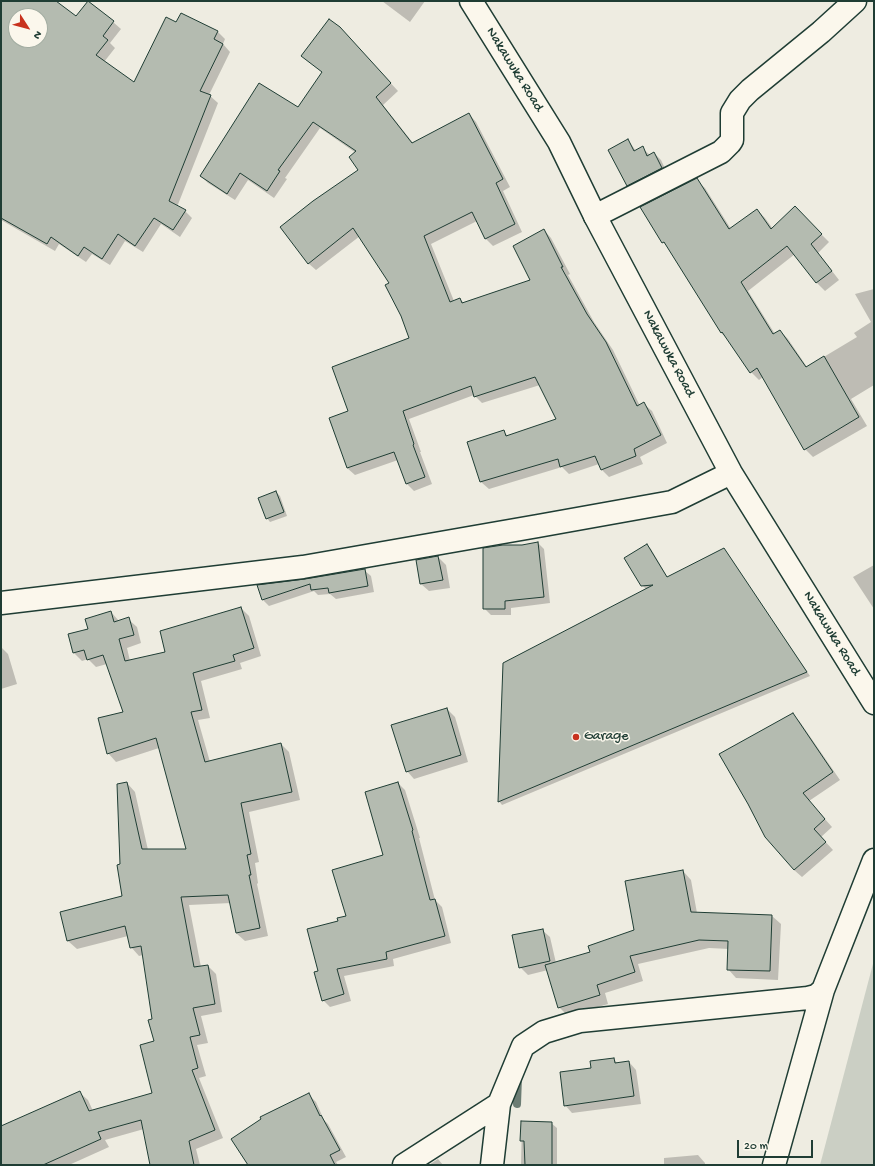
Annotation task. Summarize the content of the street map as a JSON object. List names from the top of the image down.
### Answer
{
  "streets": {
    "street": ["Nakawuka Road"]
  },
  "places": ["Garage"],
  "scale_bar": "20 m",
  "north": "bottom right"
}
